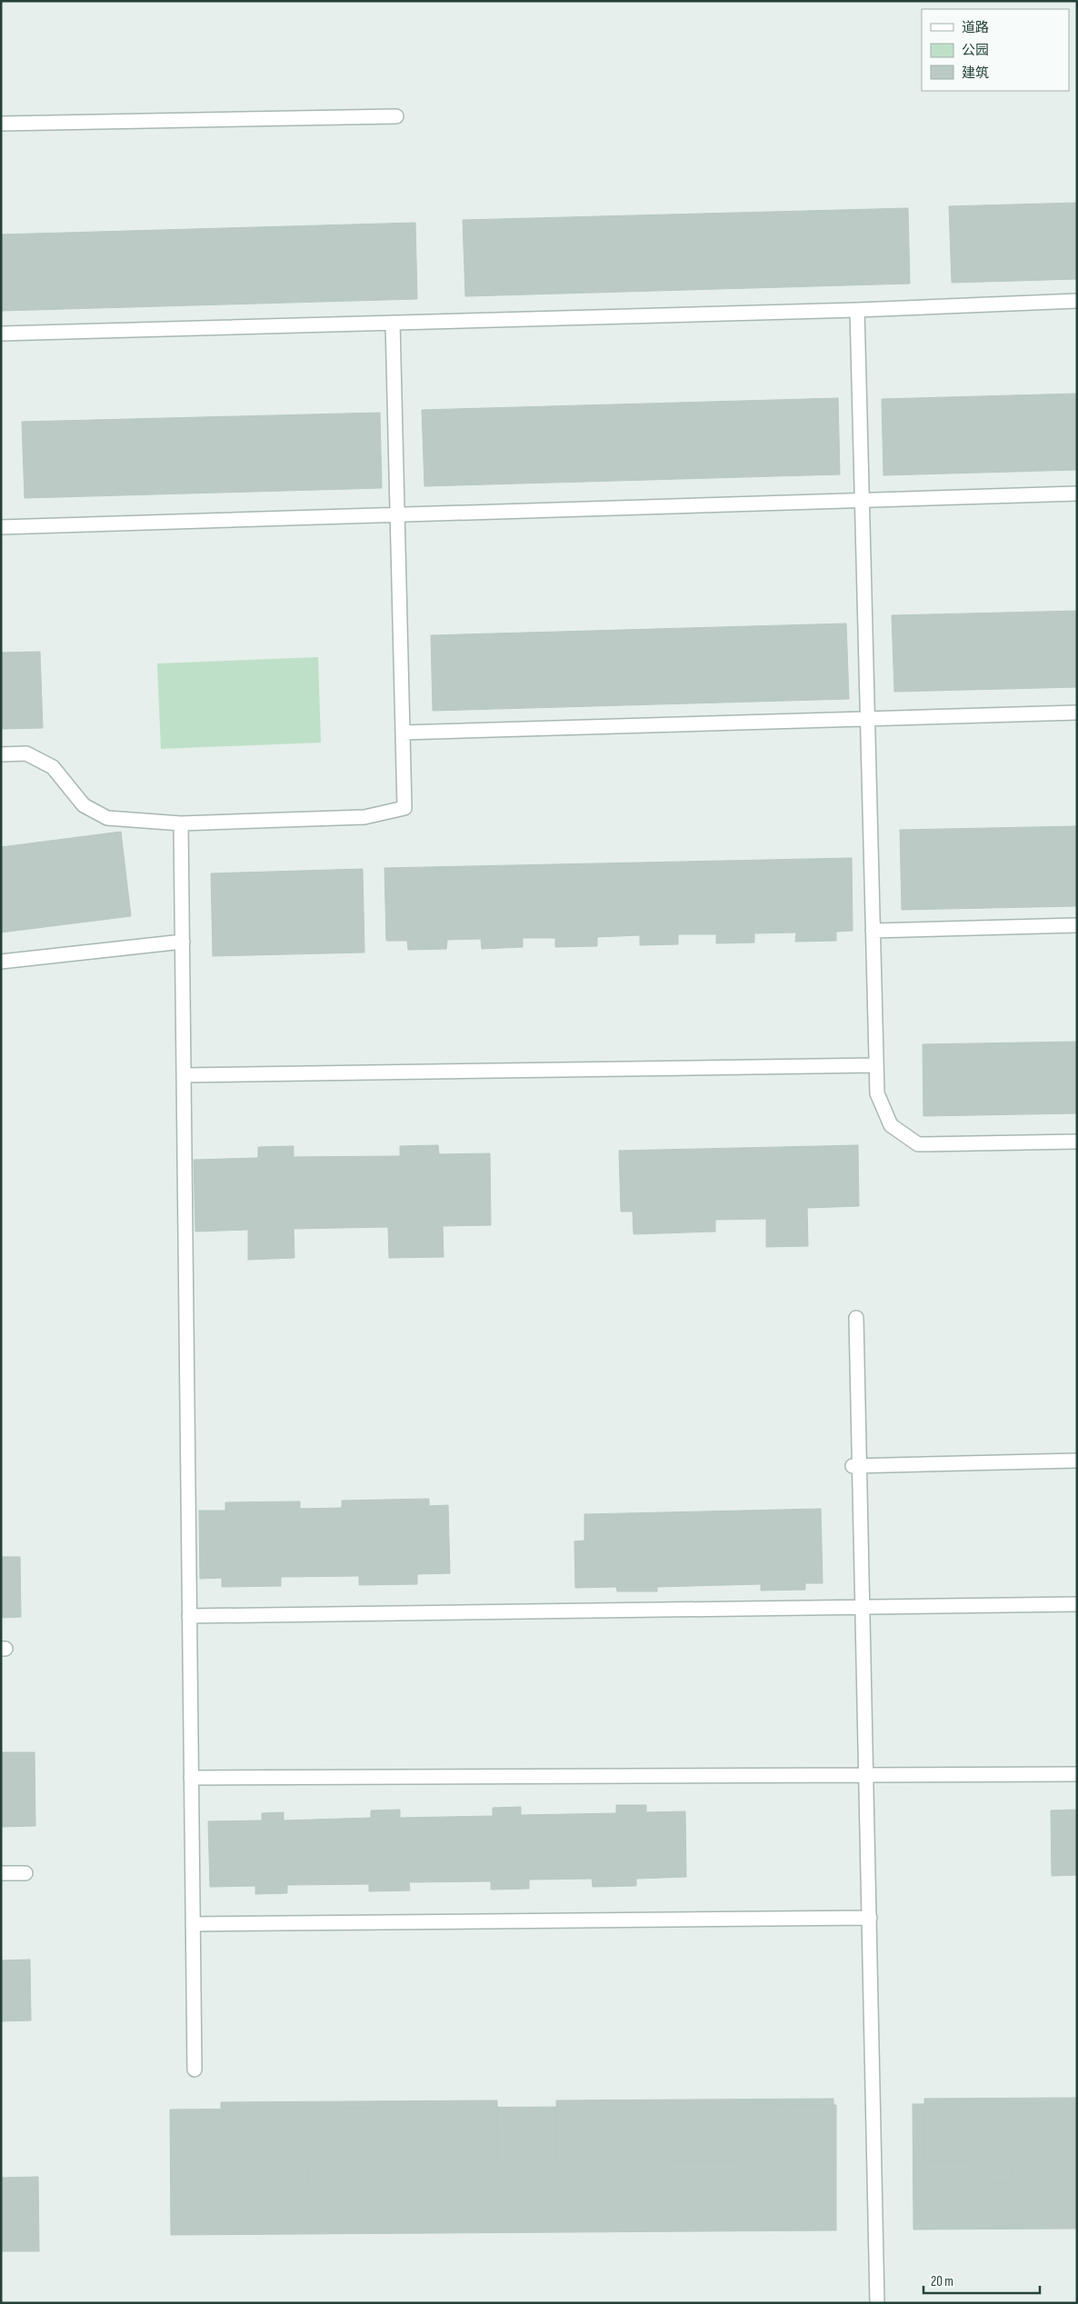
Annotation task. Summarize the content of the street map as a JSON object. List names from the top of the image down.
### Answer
{
  "legend": ["道路", "公园", "建筑"],
  "scale_bar": "20 m"
}
